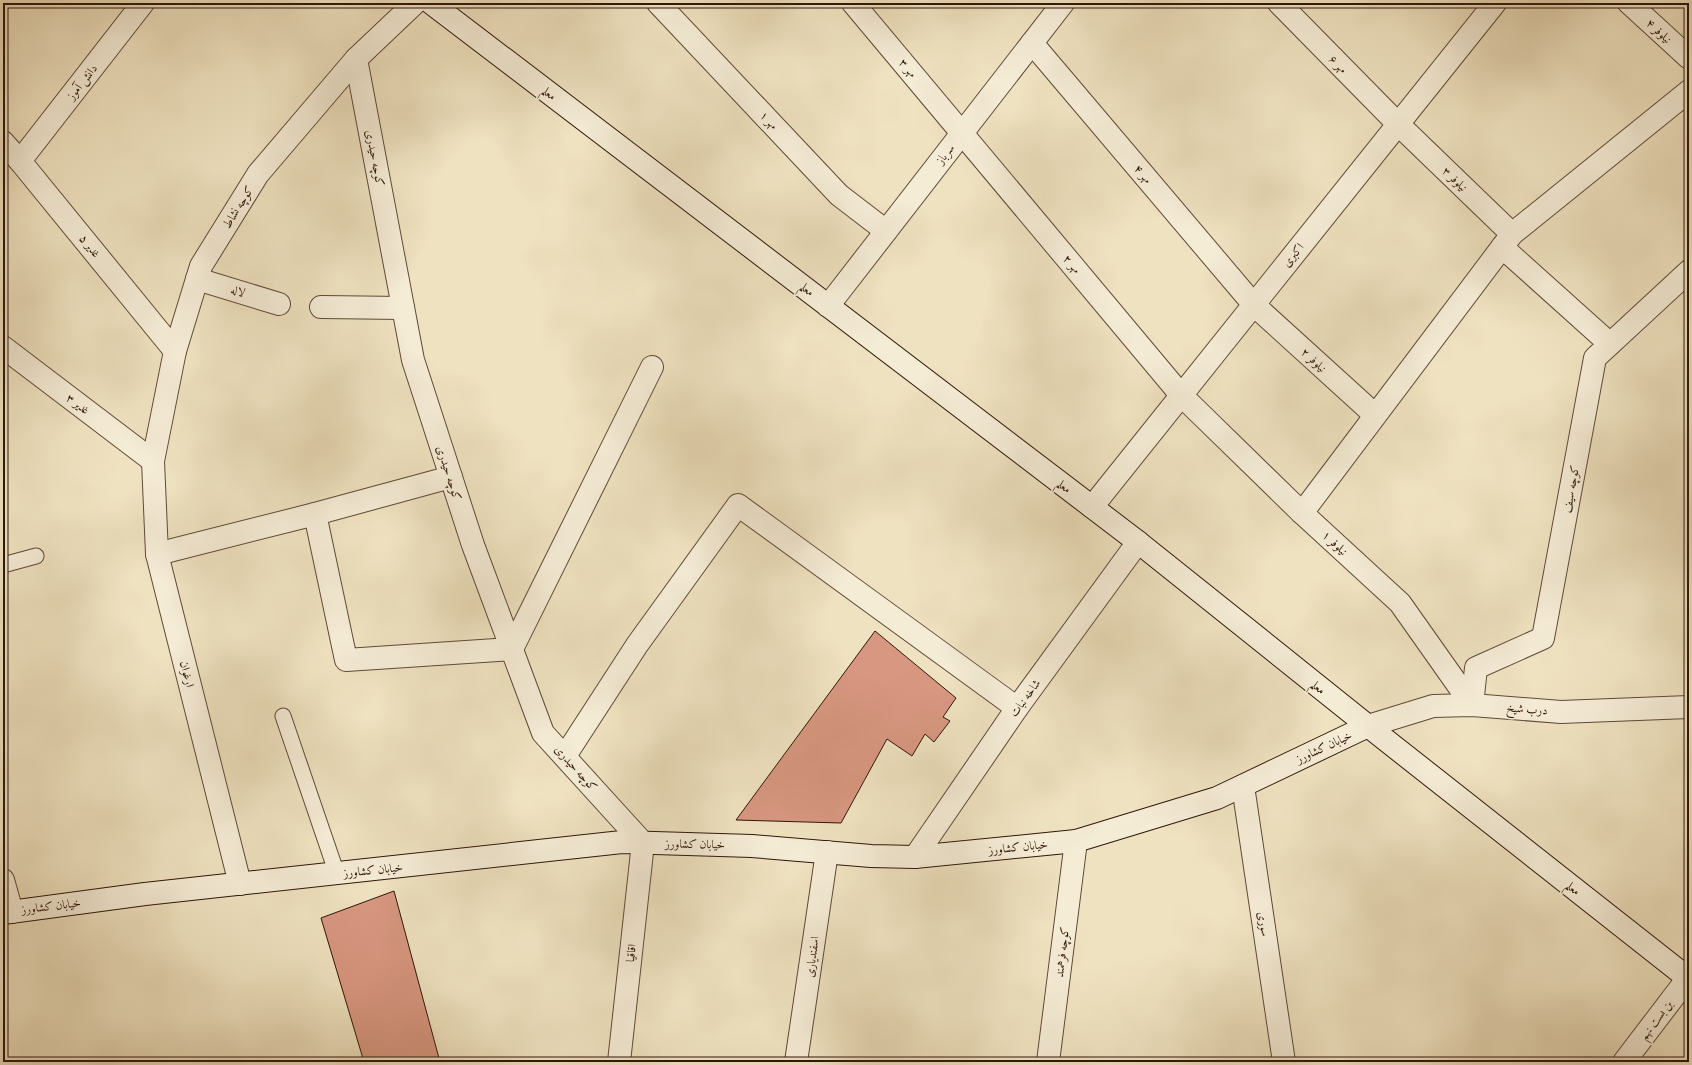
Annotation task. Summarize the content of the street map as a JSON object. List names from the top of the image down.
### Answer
{
  "streets": {
    "street": [
      "نیلوفر ۴",
      "مهر ۶",
      "مهر ۳",
      "دانش آموز",
      "معلم",
      "مهر ۱",
      "سرباز",
      "کوچه حیدری",
      "مهر ۴",
      "نیلوفر ۳",
      "کوچه نشاط",
      "غدیر ۵",
      "اکبری",
      "مهر ۲",
      "لاله",
      "نیلوفر ۲",
      "غدیر ۳",
      "کوچه سیف",
      "نیلوفر ۱",
      "ارغوان",
      "شاخه نبات",
      "درب شیخ",
      "خیابان کشاورز",
      "سوری",
      "کوچه فرهمند",
      "اقاقیا",
      "اسفندیاری",
      "بن بست نهم"
    ]
  },
  "crossings": [
    ["مهر ۶", "نیلوفر ۳"],
    ["مهر ۶", "اکبری"],
    ["مهر ۳", "سرباز"],
    ["مهر ۳", "مهر ۲"],
    ["دانش آموز", "غدیر ۵"],
    ["معلم", "سرباز"],
    ["معلم", "اکبری"],
    ["معلم", "شاخه نبات"],
    ["معلم", "درب شیخ"],
    ["معلم", "خیابان کشاورز"],
    ["معلم", "بن بست نهم"],
    ["مهر ۱", "سرباز"],
    ["سرباز", "مهر ۴"],
    ["سرباز", "مهر ۲"],
    ["کوچه حیدری", "کوچه نشاط"],
    ["کوچه حیدری", "خیابان کشاورز"],
    ["کوچه حیدری", "اقاقیا"],
    ["مهر ۴", "اکبری"],
    ["مهر ۴", "نیلوفر ۲"],
    ["نیلوفر ۳", "اکبری"],
    ["نیلوفر ۳", "کوچه سیف"],
    ["کوچه نشاط", "غدیر ۵"],
    ["کوچه نشاط", "لاله"],
    ["کوچه نشاط", "غدیر ۳"],
    ["کوچه نشاط", "ارغوان"],
    ["اکبری", "مهر ۲"],
    ["اکبری", "نیلوفر ۲"],
    ["اکبری", "نیلوفر ۱"],
    ["مهر ۲", "نیلوفر ۱"],
    ["غدیر ۳", "ارغوان"],
    ["کوچه سیف", "نیلوفر ۱"],
    ["کوچه سیف", "درب شیخ"],
    ["نیلوفر ۱", "درب شیخ"],
    ["ارغوان", "خیابان کشاورز"],
    ["شاخه نبات", "خیابان کشاورز"],
    ["درب شیخ", "خیابان کشاورز"],
    ["خیابان کشاورز", "سوری"],
    ["خیابان کشاورز", "کوچه فرهمند"],
    ["خیابان کشاورز", "اقاقیا"],
    ["خیابان کشاورز", "اسفندیاری"]
  ]
}
